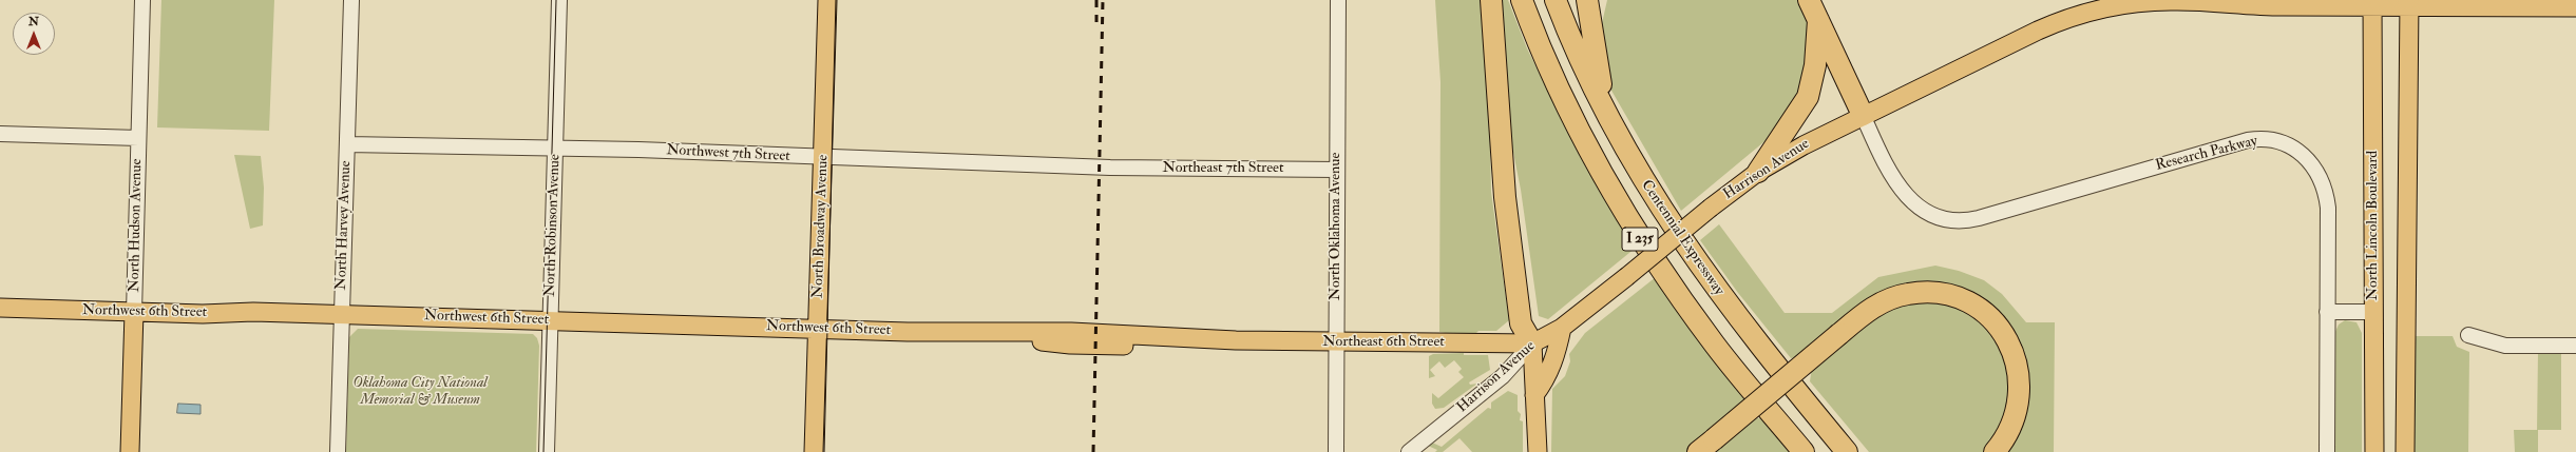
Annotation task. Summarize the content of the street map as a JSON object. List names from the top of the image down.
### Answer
{
  "streets": {
    "highway": ["Centennial Expressway", "I 235"],
    "main road": [
      "Harrison Avenue",
      "North Hudson Avenue",
      "North Lincoln Boulevard",
      "North Broadway Avenue",
      "Northwest 6th Street",
      "Northeast 6th Street"
    ],
    "street": [
      "Northwest 7th Street",
      "Research Parkway",
      "Northeast 7th Street",
      "North Harvey Avenue",
      "North Robinson Avenue",
      "North Oklahoma Avenue"
    ]
  },
  "crossings": [
    ["Northwest 7th Street", "Northeast 7th Street"],
    ["Northwest 7th Street", "North Harvey Avenue"],
    ["Northwest 7th Street", "North Robinson Avenue"],
    ["Northwest 7th Street", "North Broadway Avenue"],
    ["Research Parkway", "Harrison Avenue"],
    ["Northeast 7th Street", "North Oklahoma Avenue"],
    ["Harrison Avenue", "North Lincoln Boulevard"],
    ["Harrison Avenue", "Northeast 6th Street"],
    ["North Hudson Avenue", "Northwest 6th Street"],
    ["North Harvey Avenue", "Northwest 6th Street"],
    ["North Robinson Avenue", "Northwest 6th Street"],
    ["North Broadway Avenue", "Northwest 6th Street"],
    ["North Oklahoma Avenue", "Northeast 6th Street"],
    ["Northwest 6th Street", "Northeast 6th Street"]
  ],
  "parks": ["Oklahoma City National Memorial & Museum"],
  "north": "top"
}
